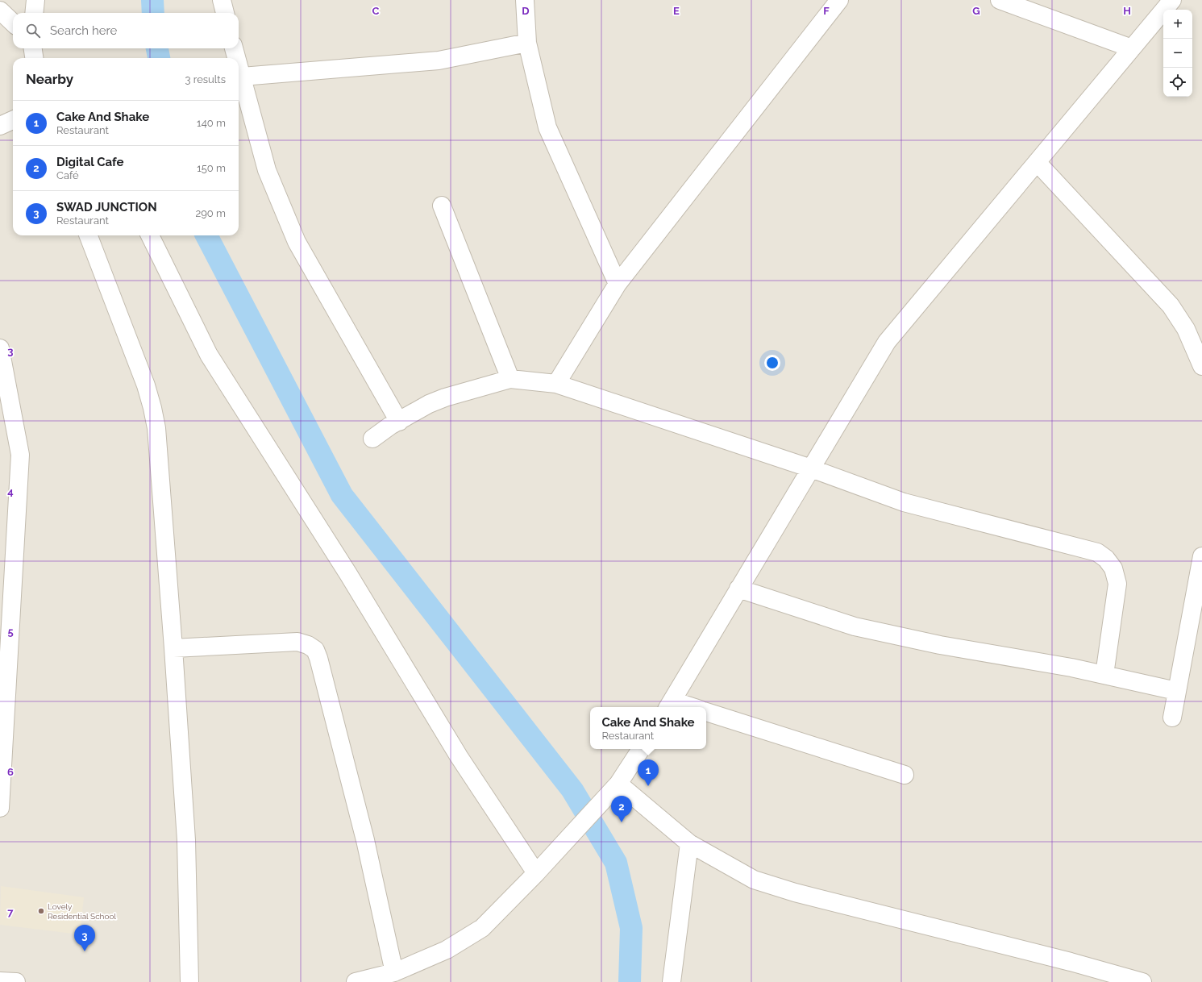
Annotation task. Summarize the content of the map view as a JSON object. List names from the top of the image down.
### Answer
{
  "places": ["Lovely Residential School"],
  "page": {
    "map_buttons": ["+", "−"],
    "search": "Search here",
    "heading": ["Nearby", "3 results"],
    "list": [
      {
        "mark": "1",
        "name": "Cake And Shake",
        "note": "Restaurant",
        "value": "140 m"
      },
      {
        "mark": "2",
        "name": "Digital Cafe",
        "note": "Café",
        "value": "150 m"
      },
      {
        "mark": "3",
        "name": "SWAD JUNCTION",
        "note": "Restaurant",
        "value": "290 m"
      }
    ],
    "popup": ["Cake And Shake", "Restaurant"],
    "pins": ["1", "2", "3"]
  },
  "grid": {
    "columns": [
      "C",
      "D",
      "E",
      "F",
      "G",
      "H"
    ],
    "rows": [
      "3",
      "4",
      "5",
      "6",
      "7"
    ]
  }
}
